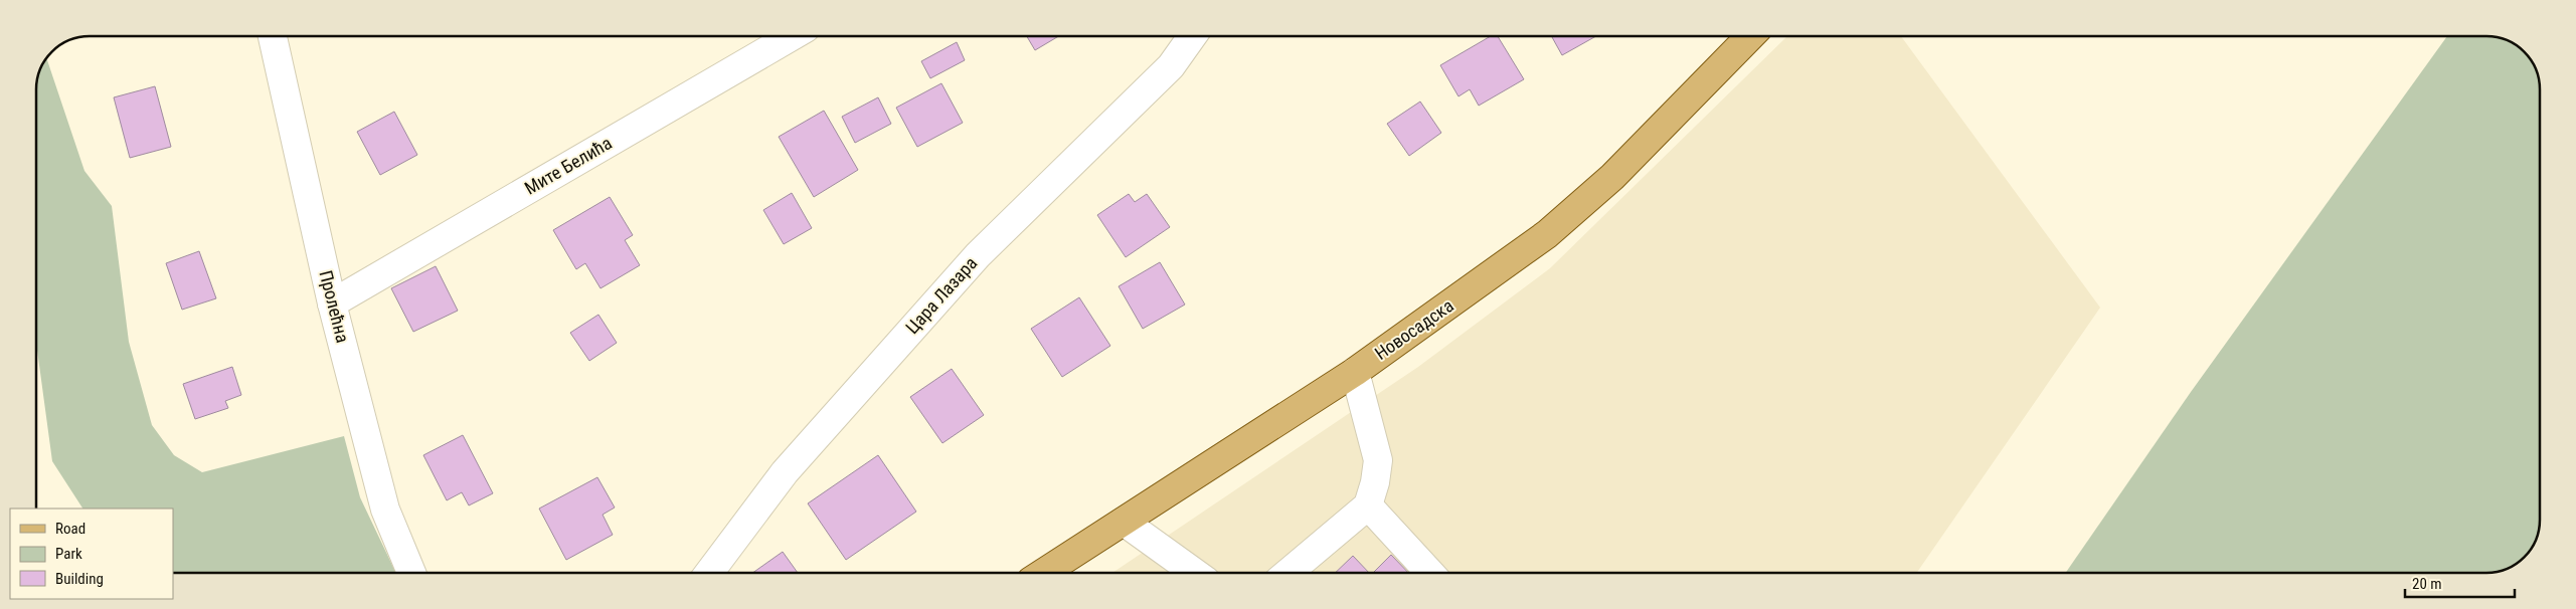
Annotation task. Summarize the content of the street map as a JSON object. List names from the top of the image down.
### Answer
{
  "streets": {
    "main road": ["Новосадска"],
    "street": ["Мите Белића", "Цара Лазара", "Пролећна"]
  },
  "crossings": [
    ["Мите Белића", "Пролећна"]
  ],
  "legend": ["Road", "Park", "Building"],
  "scale_bar": "20 m"
}
